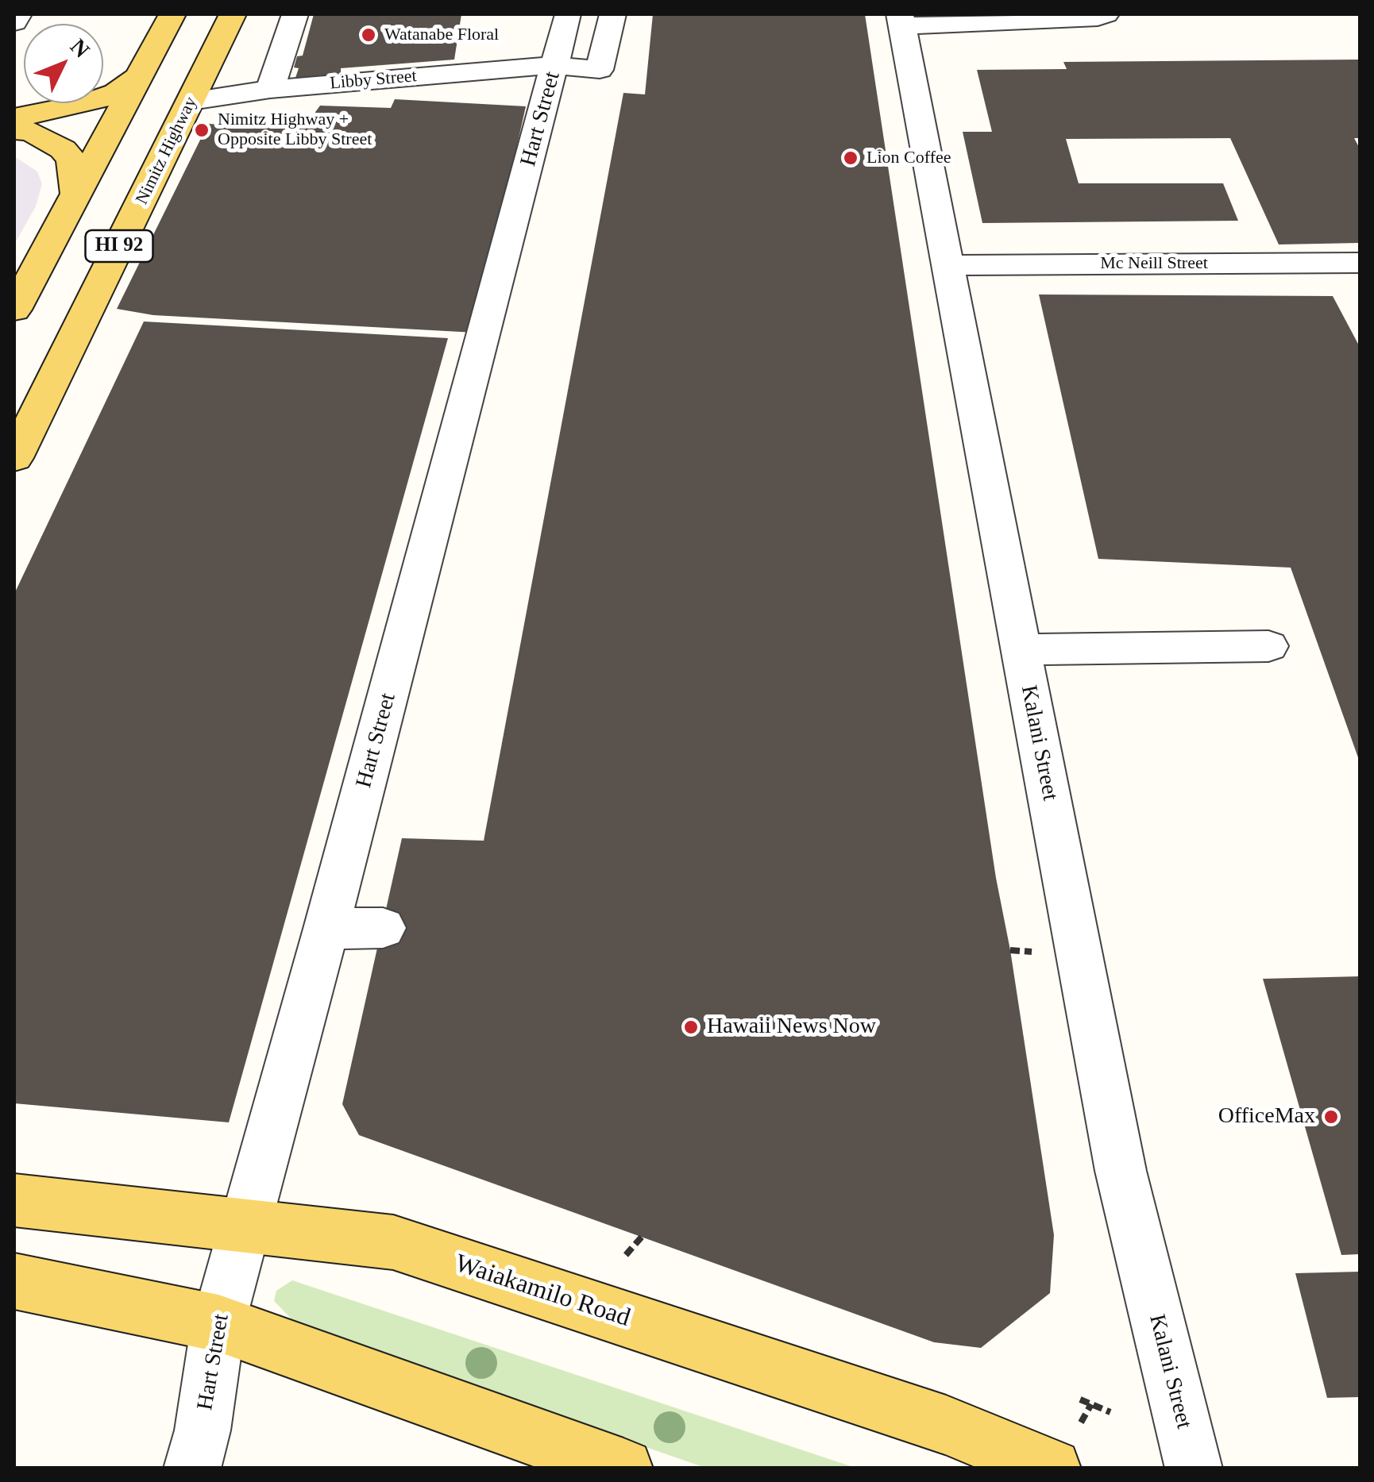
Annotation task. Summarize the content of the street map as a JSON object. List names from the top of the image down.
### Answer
{
  "streets": {
    "main road": ["Nimitz Highway", "HI 92", "Waiakamilo Road"],
    "street": [
      "Libby Street",
      "Hart Street",
      "Mc Neill Street",
      "Kalani Street"
    ]
  },
  "crossings": [
    ["Libby Street", "Hart Street"],
    ["Libby Street", "Nimitz Highway"],
    ["Hart Street", "Waiakamilo Road"],
    ["Mc Neill Street", "Kalani Street"]
  ],
  "places": [
    "Watanabe Floral",
    "Nimitz Highway + Opposite Libby Street",
    "Lion Coffee",
    "Hawaii News Now",
    "OfficeMax"
  ],
  "north": "top right"
}
